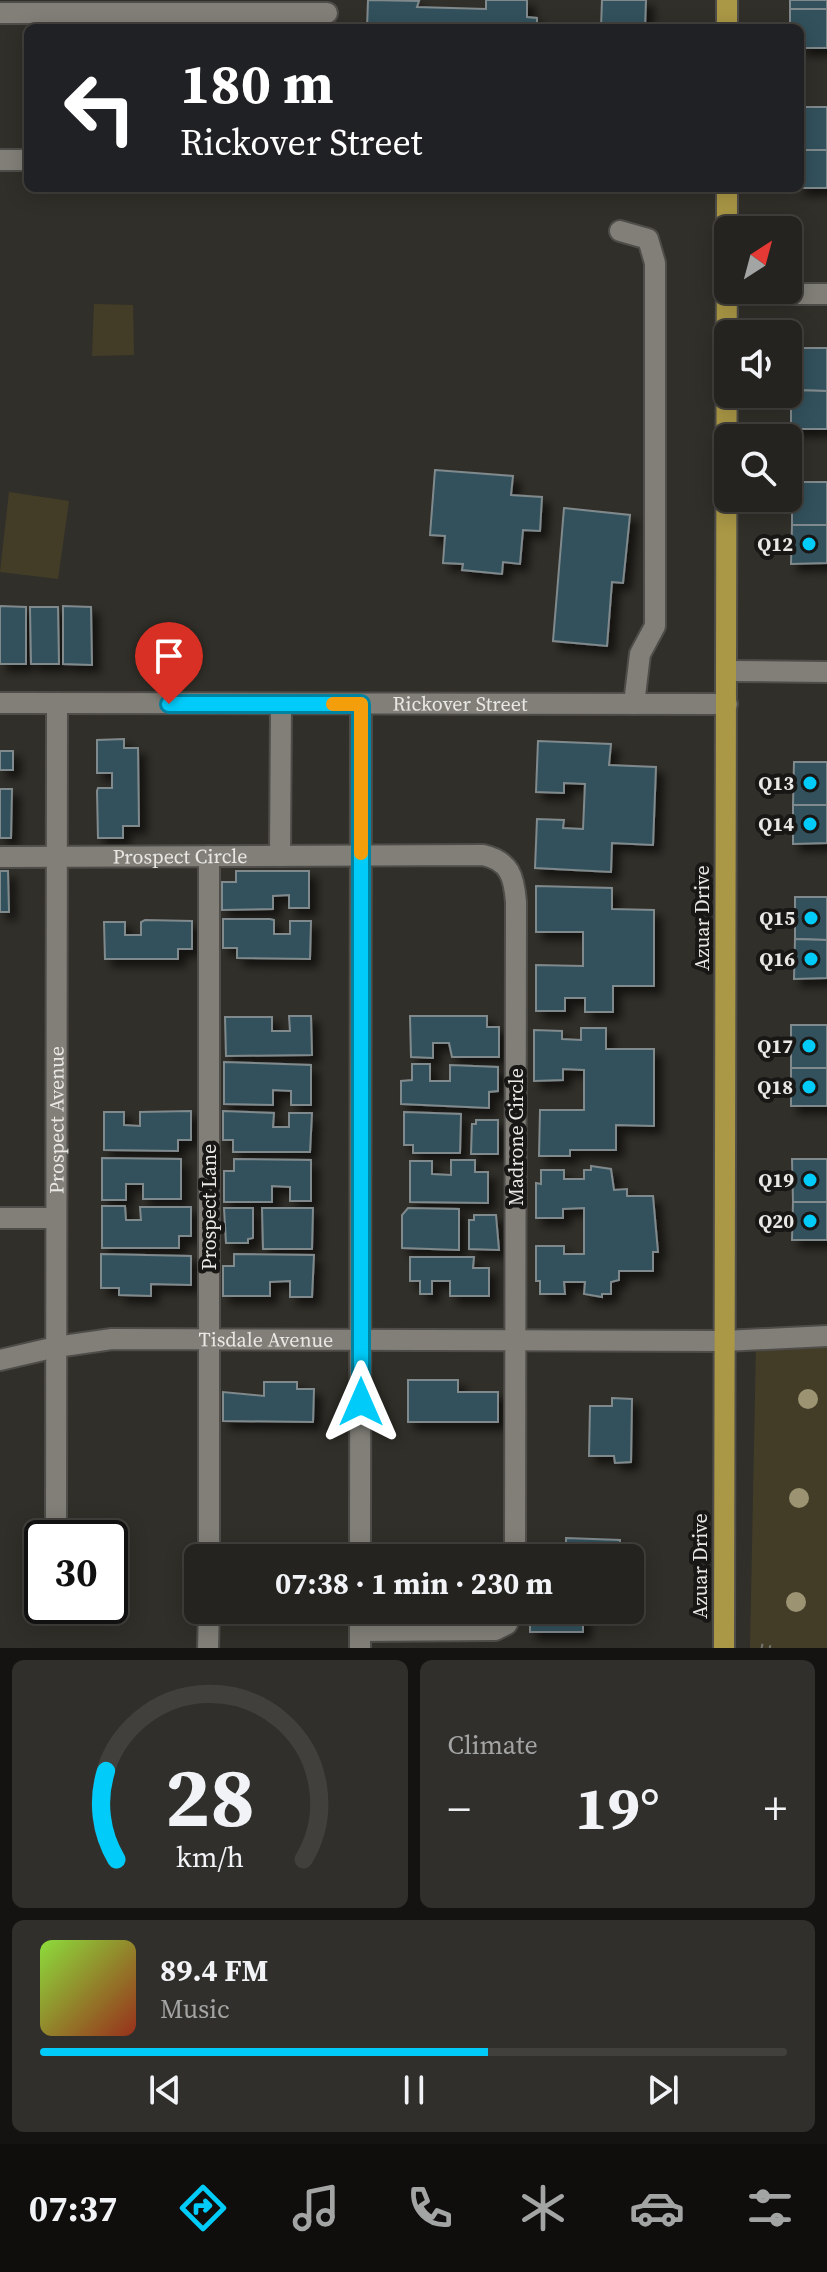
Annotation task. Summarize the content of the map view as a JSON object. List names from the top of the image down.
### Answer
{
  "streets": {
    "main road": ["Azuar Drive"],
    "street": [
      "Rickover Street",
      "Prospect Circle",
      "Prospect Avenue",
      "Madrone Circle",
      "Prospect Lane",
      "Tisdale Avenue"
    ]
  },
  "crossings": [
    ["Rickover Street", "Azuar Drive"],
    ["Rickover Street", "Prospect Avenue"],
    ["Prospect Circle", "Prospect Avenue"],
    ["Prospect Circle", "Madrone Circle"],
    ["Prospect Circle", "Prospect Lane"],
    ["Azuar Drive", "Tisdale Avenue"],
    ["Prospect Avenue", "Tisdale Avenue"],
    ["Madrone Circle", "Tisdale Avenue"],
    ["Prospect Lane", "Tisdale Avenue"]
  ],
  "places": [
    "Q12",
    "Q13",
    "Q14",
    "Q15",
    "Q16",
    "Q17",
    "Q18",
    "Q19",
    "Q20"
  ],
  "north": "top right",
  "page": {
    "turn": ["180 m", "Rickover Street"],
    "limit": "30",
    "trip": "07:38 · 1 min · 230 m",
    "tile": "Climate",
    "heat": ["−", "19°", "+"],
    "song": ["89.4 FM", "Music"],
    "tabs": "07:37",
    "gauge": ["28", "km/h"]
  }
}
